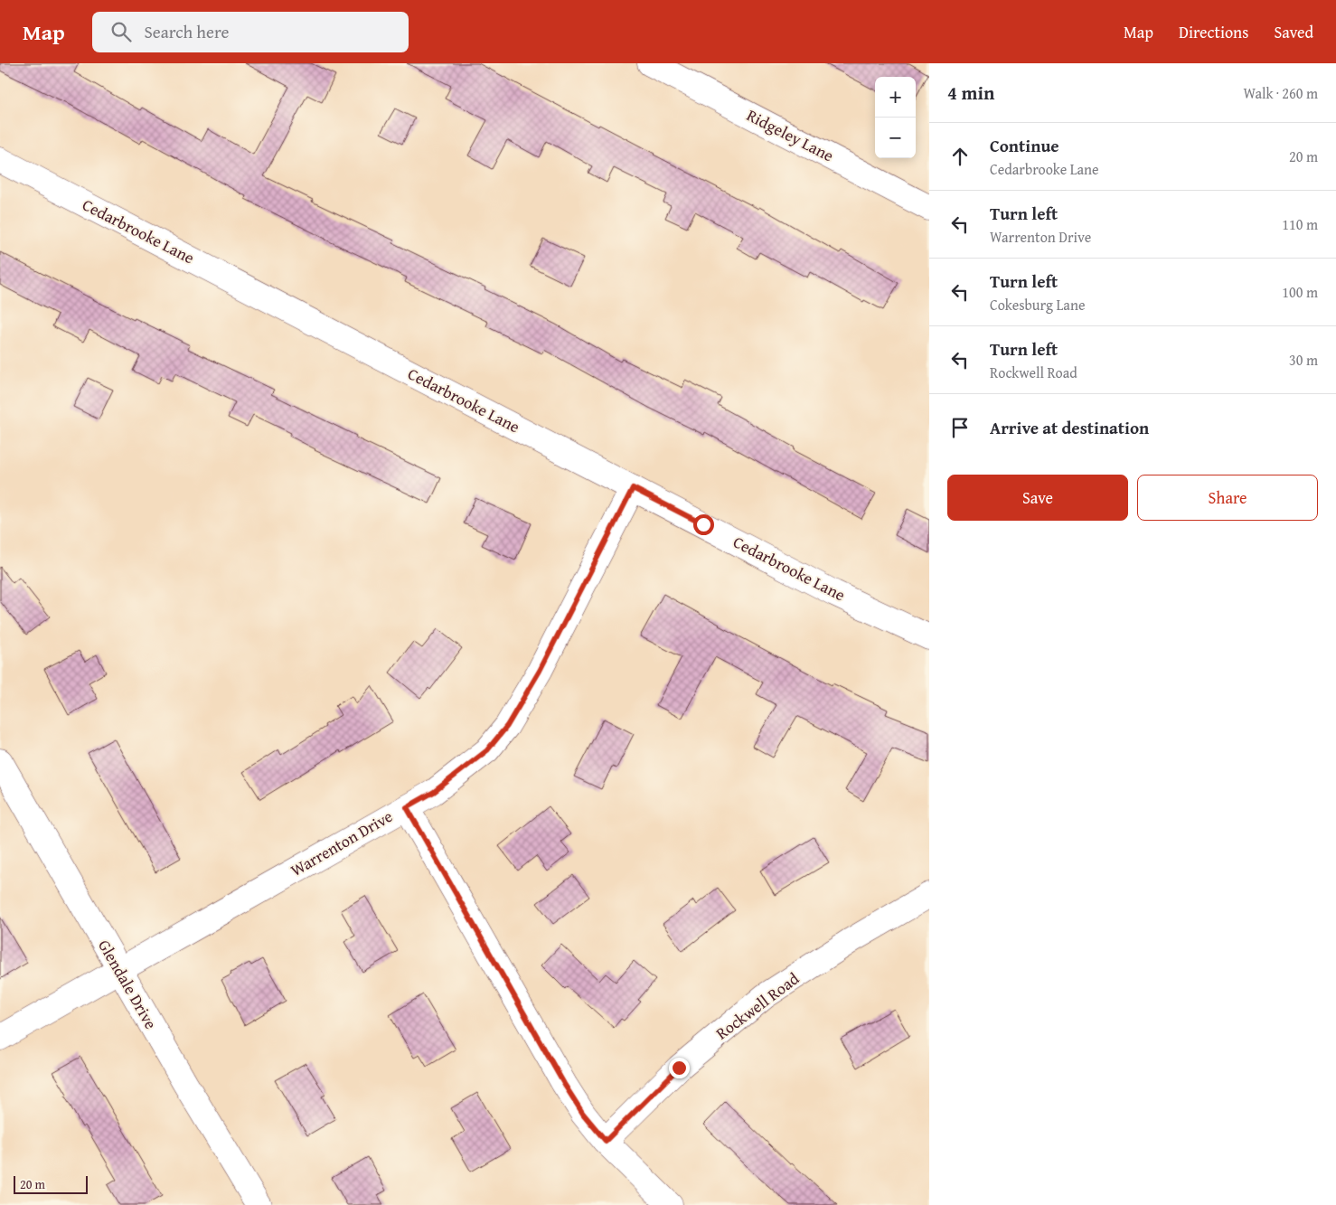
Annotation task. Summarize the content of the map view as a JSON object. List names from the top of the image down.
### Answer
{
  "streets": {
    "street": [
      "Ridgeley Lane",
      "Cedarbrooke Lane",
      "Warrenton Drive",
      "Glendale Drive",
      "Rockwell Road"
    ]
  },
  "crossings": [
    ["Cedarbrooke Lane", "Warrenton Drive"],
    ["Warrenton Drive", "Glendale Drive"]
  ],
  "scale_bar": "20 m",
  "page": {
    "header": "Map",
    "search": "Search here",
    "nav": ["Map", "Directions", "Saved"],
    "heading": ["4 min", "Walk · 260 m"],
    "map_buttons": ["+", "−"],
    "list": [
      ["Continue", "Cedarbrooke Lane", "20 m"],
      ["Turn left", "Warrenton Drive", "110 m"],
      ["Turn left", "Cokesburg Lane", "100 m"],
      ["Turn left", "Rockwell Road", "30 m"],
      "Arrive at destination"
    ],
    "buttons": ["Save", "Share"],
    "scale": "20 m"
  }
}
